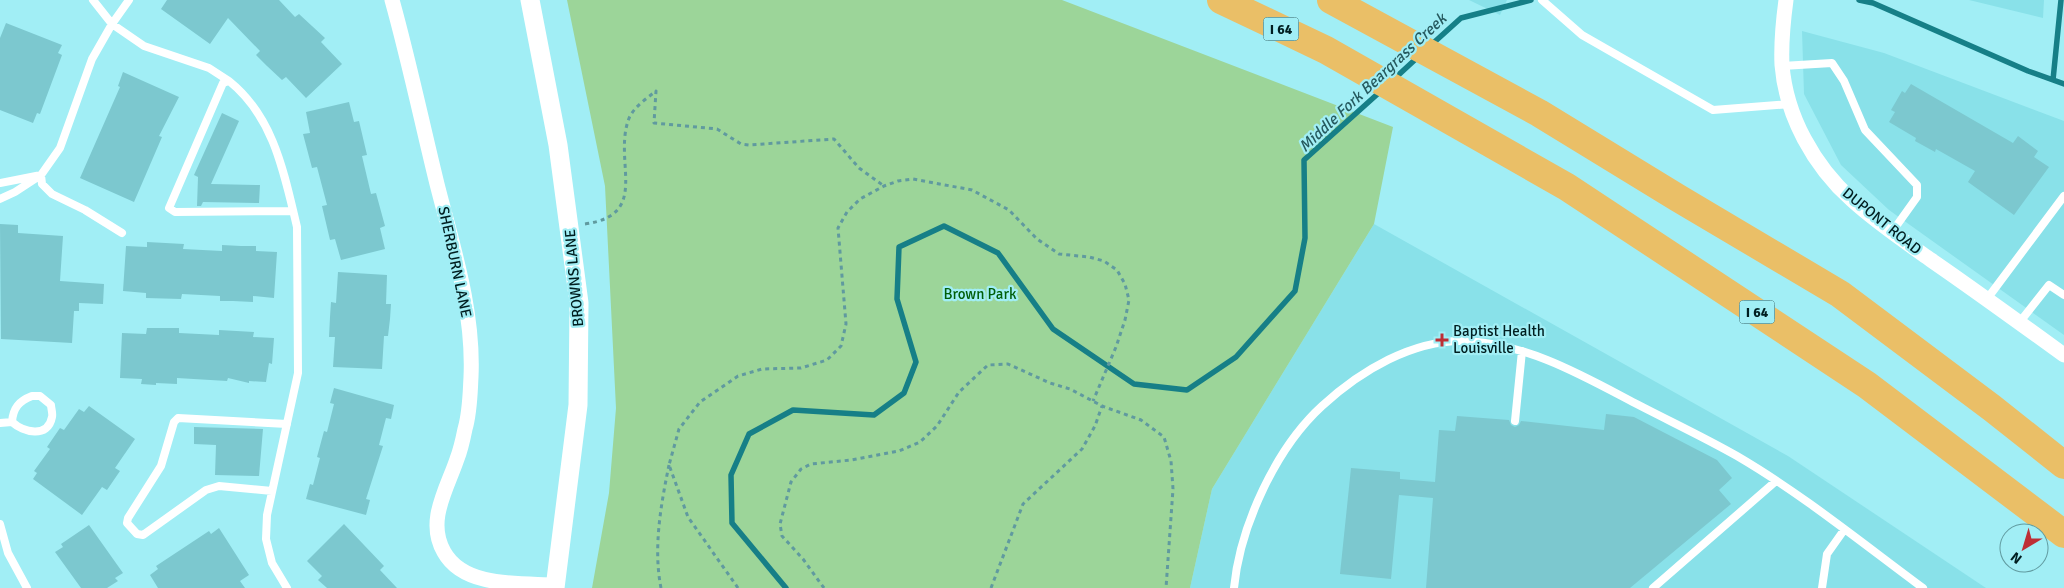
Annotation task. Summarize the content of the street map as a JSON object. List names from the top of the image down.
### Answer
{
  "streets": {
    "highway": ["I 64"],
    "street": ["DUPONT ROAD", "SHERBURN LANE", "BROWNS LANE"]
  },
  "crossings": [
    ["SHERBURN LANE", "BROWNS LANE"]
  ],
  "water": ["Middle Fork Beargrass Creek"],
  "parks": ["Brown Park"],
  "places": {
    "health": ["Baptist Health Louisville"]
  },
  "north": "bottom left"
}
